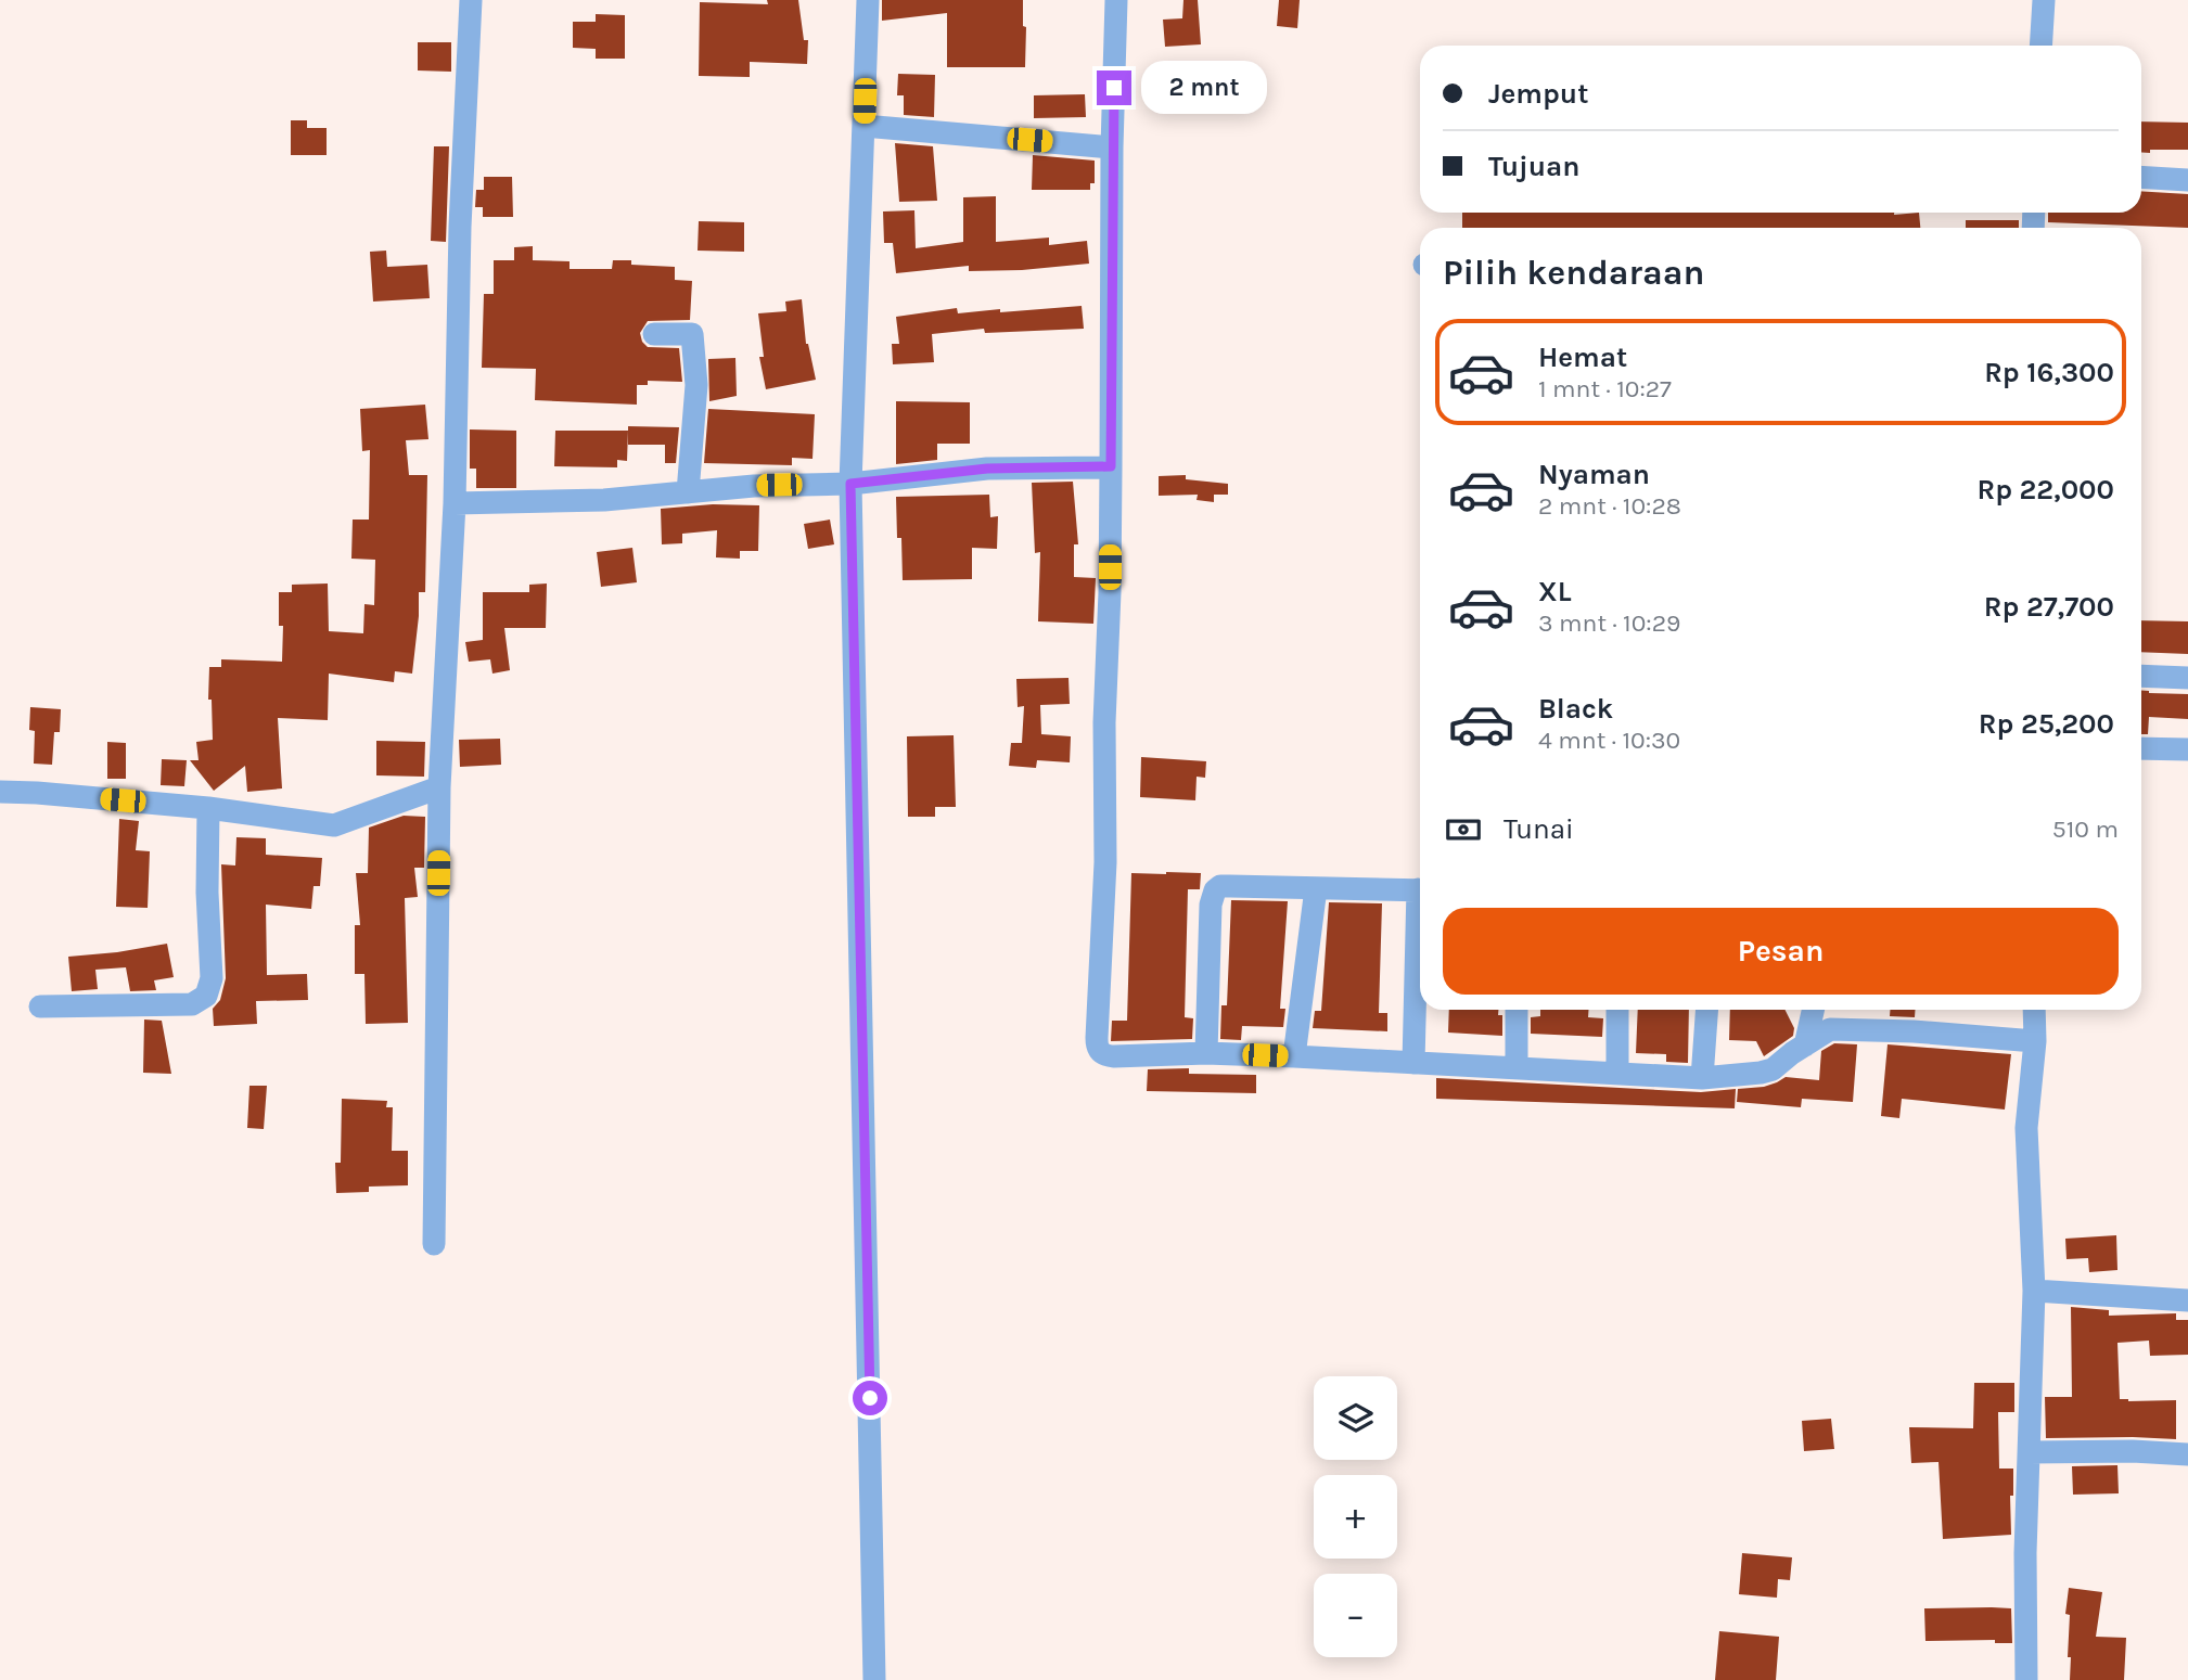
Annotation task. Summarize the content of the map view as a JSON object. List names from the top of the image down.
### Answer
{
  "page": {
    "banner": ["Jemput", "Tujuan"],
    "bubble": "2 mnt",
    "heading": "Pilih kendaraan",
    "list": [
      {
        "name": "Hemat",
        "note": "1 mnt · 10:27",
        "value": "Rp 16,300"
      },
      {
        "name": "Nyaman",
        "note": "2 mnt · 10:28",
        "value": "Rp 22,000"
      },
      {
        "name": "XL",
        "note": "3 mnt · 10:29",
        "value": "Rp 27,700"
      },
      {
        "name": "Black",
        "note": "4 mnt · 10:30",
        "value": "Rp 25,200"
      }
    ],
    "pay": ["Tunai", "510 m"],
    "buttons": "Pesan",
    "map_buttons": ["+", "−"]
  }
}
